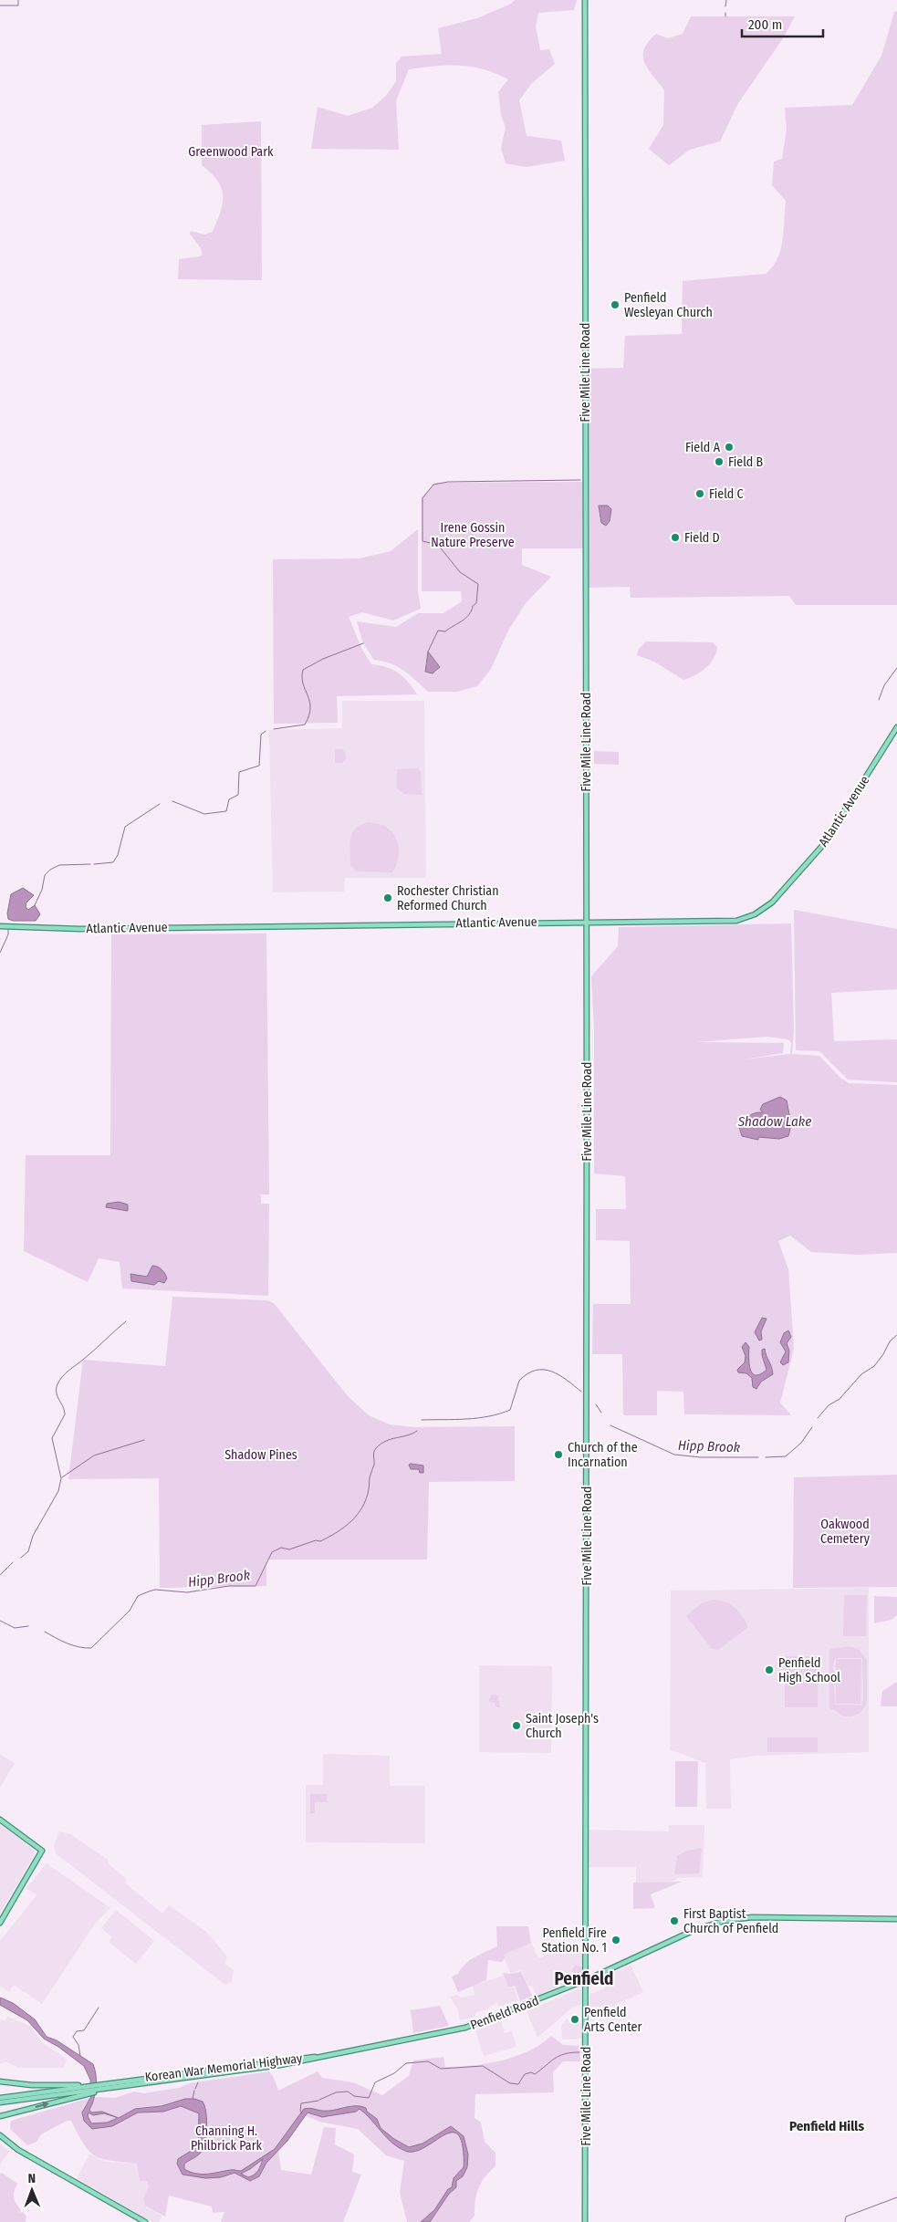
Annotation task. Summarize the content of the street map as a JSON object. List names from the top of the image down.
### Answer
{
  "streets": {
    "main road": [
      "Five Mile Line Road",
      "Atlantic Avenue",
      "Penfield Road",
      "Korean War Memorial Highway"
    ]
  },
  "crossings": [
    ["Five Mile Line Road", "Atlantic Avenue"],
    ["Five Mile Line Road", "Penfield Road"],
    ["Penfield Road", "Korean War Memorial Highway"]
  ],
  "districts": ["Penfield", "Penfield Hills"],
  "water": ["Shadow Lake", "Hipp Brook"],
  "parks": [
    "Greenwood Park",
    "Irene Gossin Nature Preserve",
    "Shadow Pines",
    "Oakwood Cemetery",
    "Channing H. Philbrick Park"
  ],
  "places": [
    "Penfield Wesleyan Church",
    "Field A",
    "Field B",
    "Field C",
    "Field D",
    "Rochester Christian Reformed Church",
    "Church of the Incarnation",
    "Penfield High School",
    "Saint Joseph's Church",
    "First Baptist Church of Penfield",
    "Penfield Fire Station No. 1",
    "Penfield Arts Center"
  ],
  "scale_bar": "200 m",
  "north": "top"
}
